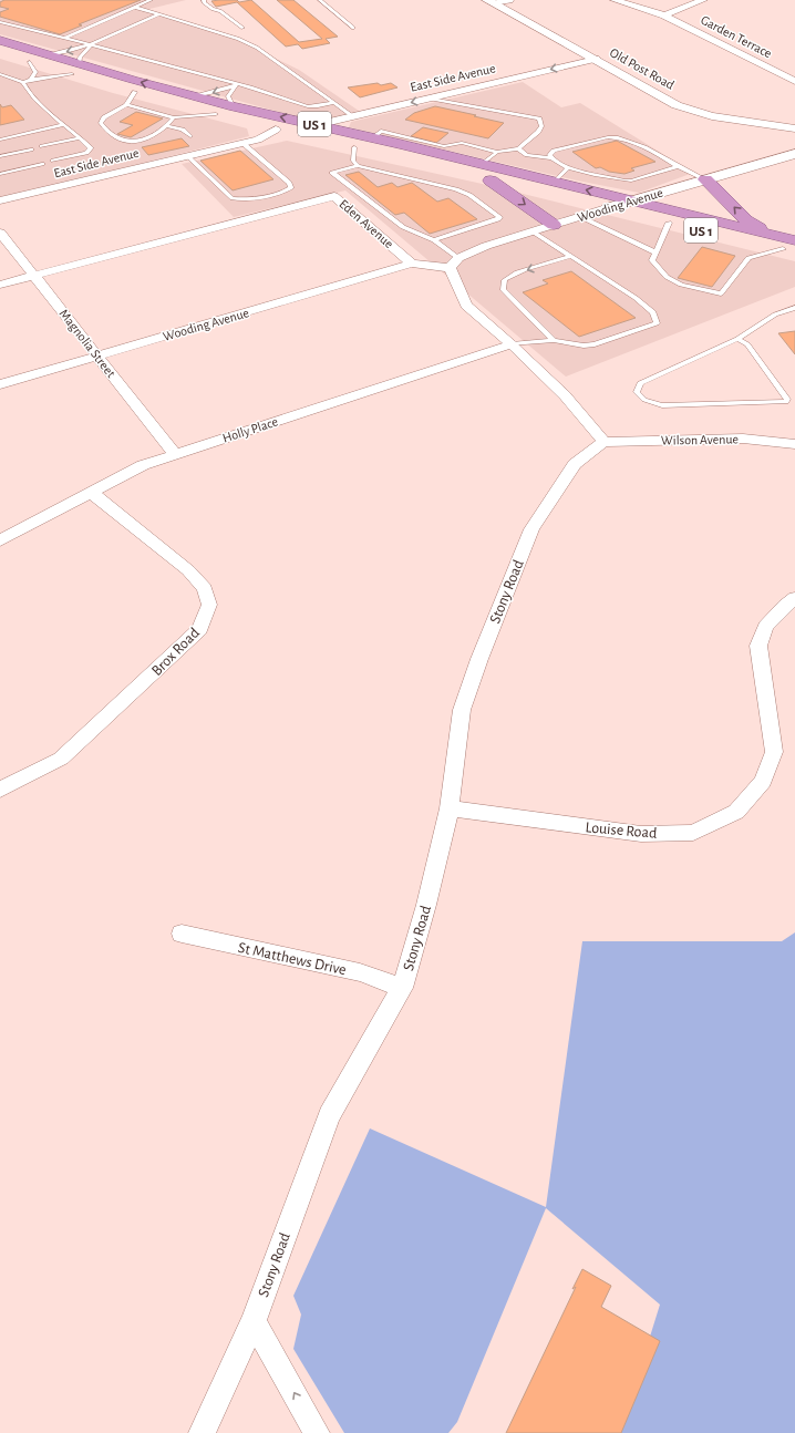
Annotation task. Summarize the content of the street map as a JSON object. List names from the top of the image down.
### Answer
{
  "streets": {
    "highway": ["US 1"],
    "street": [
      "Garden Terrace",
      "Old Post Road",
      "East Side Avenue",
      "Wooding Avenue",
      "Eden Avenue",
      "Magnolia Street",
      "Holly Place",
      "Wilson Avenue",
      "Stony Road",
      "Brox Road",
      "Louise Road",
      "St Matthews Drive"
    ]
  },
  "crossings": [
    ["Old Post Road", "East Side Avenue"],
    ["East Side Avenue", "US 1"],
    ["US 1", "Wooding Avenue"],
    ["Wooding Avenue", "Eden Avenue"],
    ["Wooding Avenue", "Magnolia Street"],
    ["Eden Avenue", "Magnolia Street"],
    ["Magnolia Street", "Holly Place"],
    ["Holly Place", "Brox Road"],
    ["Wilson Avenue", "Stony Road"],
    ["Stony Road", "Louise Road"],
    ["Stony Road", "St Matthews Drive"]
  ],
  "one_way": ["East Side Avenue"]
}
